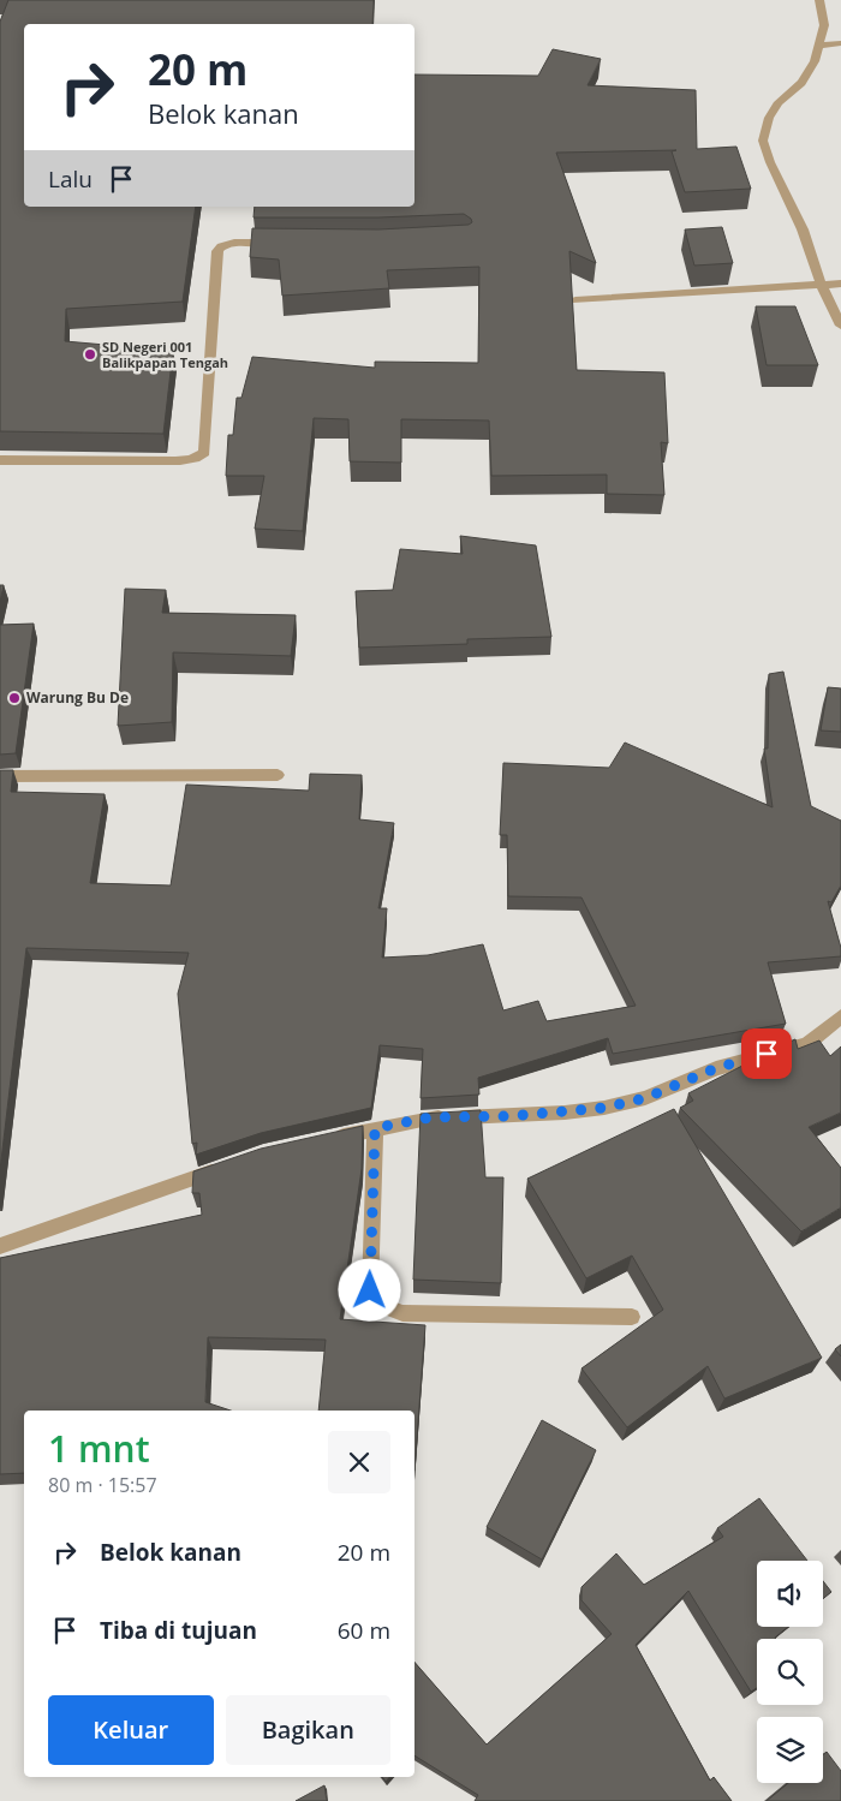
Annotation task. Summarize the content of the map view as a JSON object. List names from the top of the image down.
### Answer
{
  "places": ["SD Negeri 001 Balikpapan Tengah", "Warung Bu De"],
  "page": {
    "turn": ["20 m", "Belok kanan"],
    "then": "Lalu",
    "heading": ["1 mnt", "80 m · 15:57"],
    "list": [
      {
        "name": "Belok kanan",
        "value": "20 m"
      },
      {
        "name": "Tiba di tujuan",
        "value": "60 m"
      }
    ],
    "buttons": ["Keluar", "Bagikan"]
  }
}
